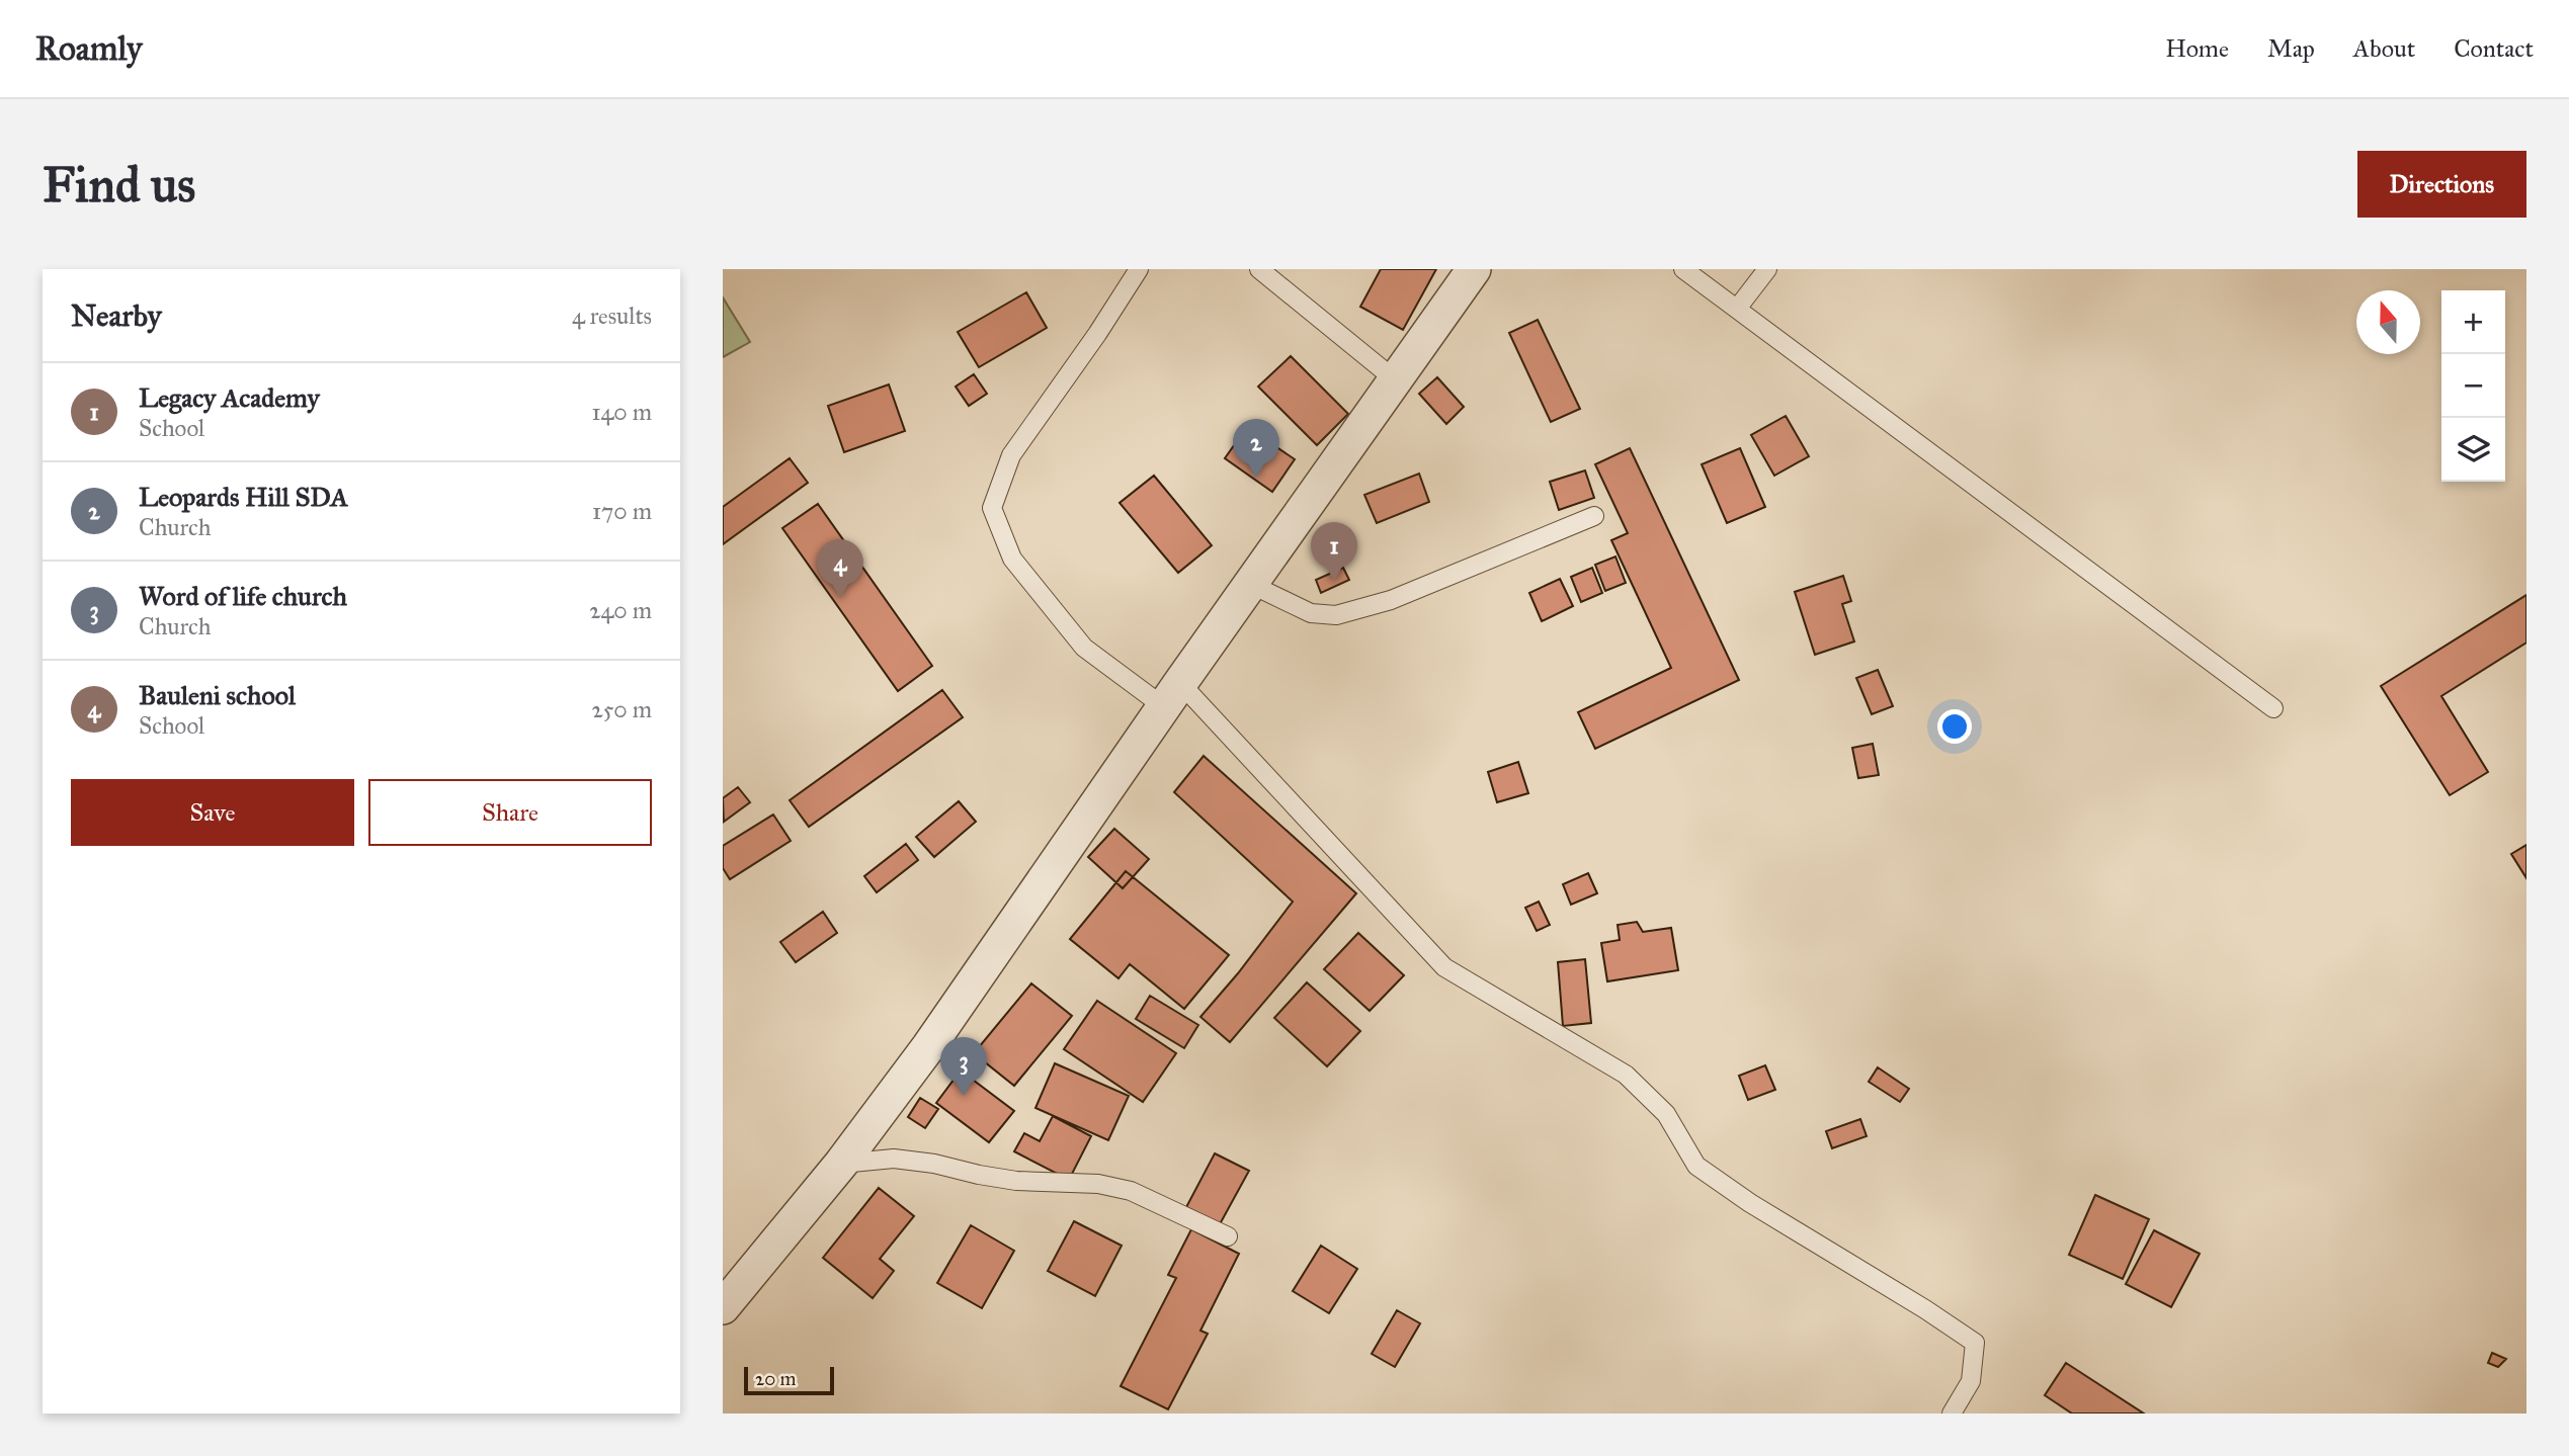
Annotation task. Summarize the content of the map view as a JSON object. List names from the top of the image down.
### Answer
{
  "scale_bar": "20 m",
  "north": "top",
  "page": {
    "header": "Roamly",
    "nav": [
      "Home",
      "Map",
      "About",
      "Contact"
    ],
    "buttons": [
      "Directions",
      ["Save", "Share"]
    ],
    "title": "Find us",
    "heading": ["Nearby", "4 results"],
    "map_buttons": ["+", "−"],
    "list": [
      {
        "mark": "1",
        "name": "Legacy Academy",
        "note": "School",
        "value": "140 m"
      },
      {
        "mark": "2",
        "name": "Leopards Hill SDA",
        "note": "Church",
        "value": "170 m"
      },
      {
        "mark": "3",
        "name": "Word of life church",
        "note": "Church",
        "value": "240 m"
      },
      {
        "mark": "4",
        "name": "Bauleni school",
        "note": "School",
        "value": "250 m"
      }
    ],
    "pins": [
      "2",
      "1",
      "4",
      "3"
    ],
    "scale": "20 m"
  }
}
